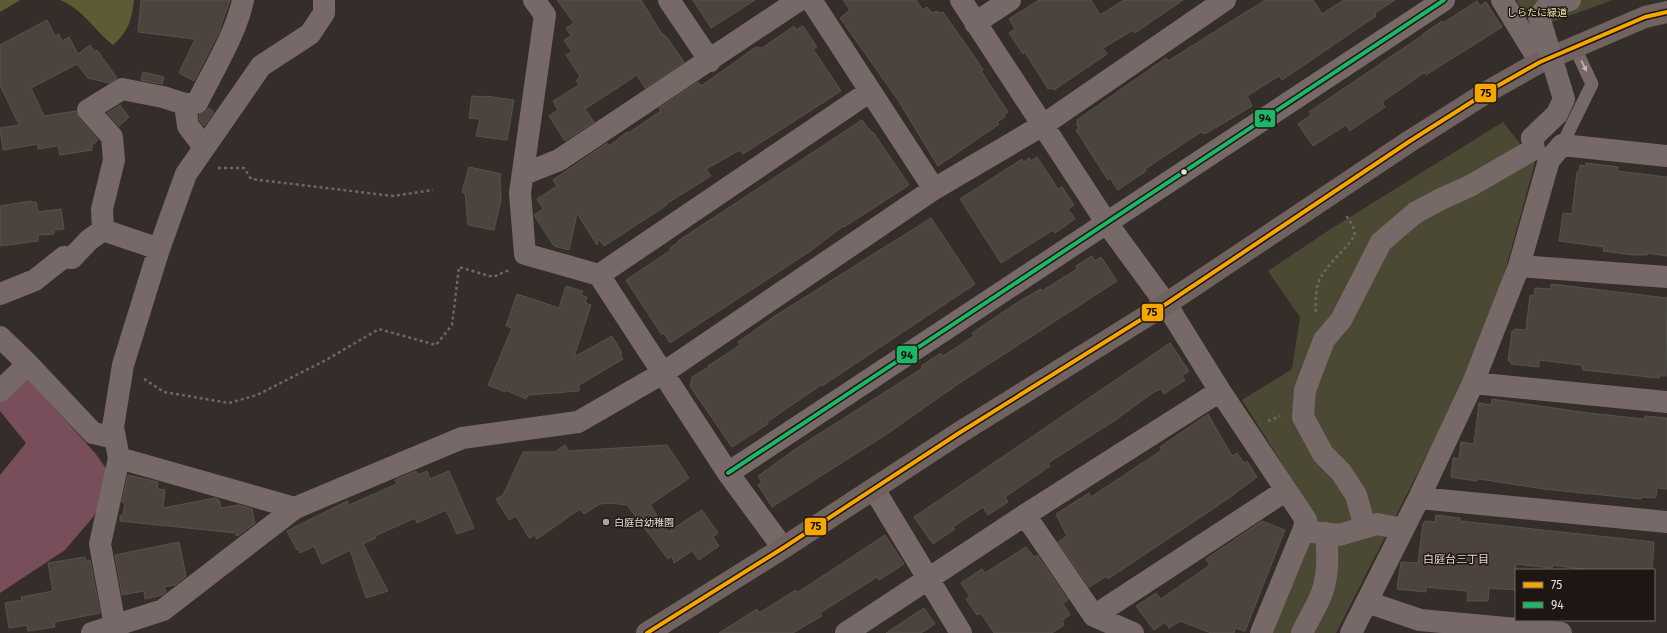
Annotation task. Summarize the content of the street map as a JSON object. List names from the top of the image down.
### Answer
{
  "districts": ["白庭台三丁目"],
  "parks": ["しらたに緑道"],
  "places": ["白庭台幼稚園"],
  "lines": ["transit line 94", "transit line 75"],
  "legend": ["75", "94"]
}
